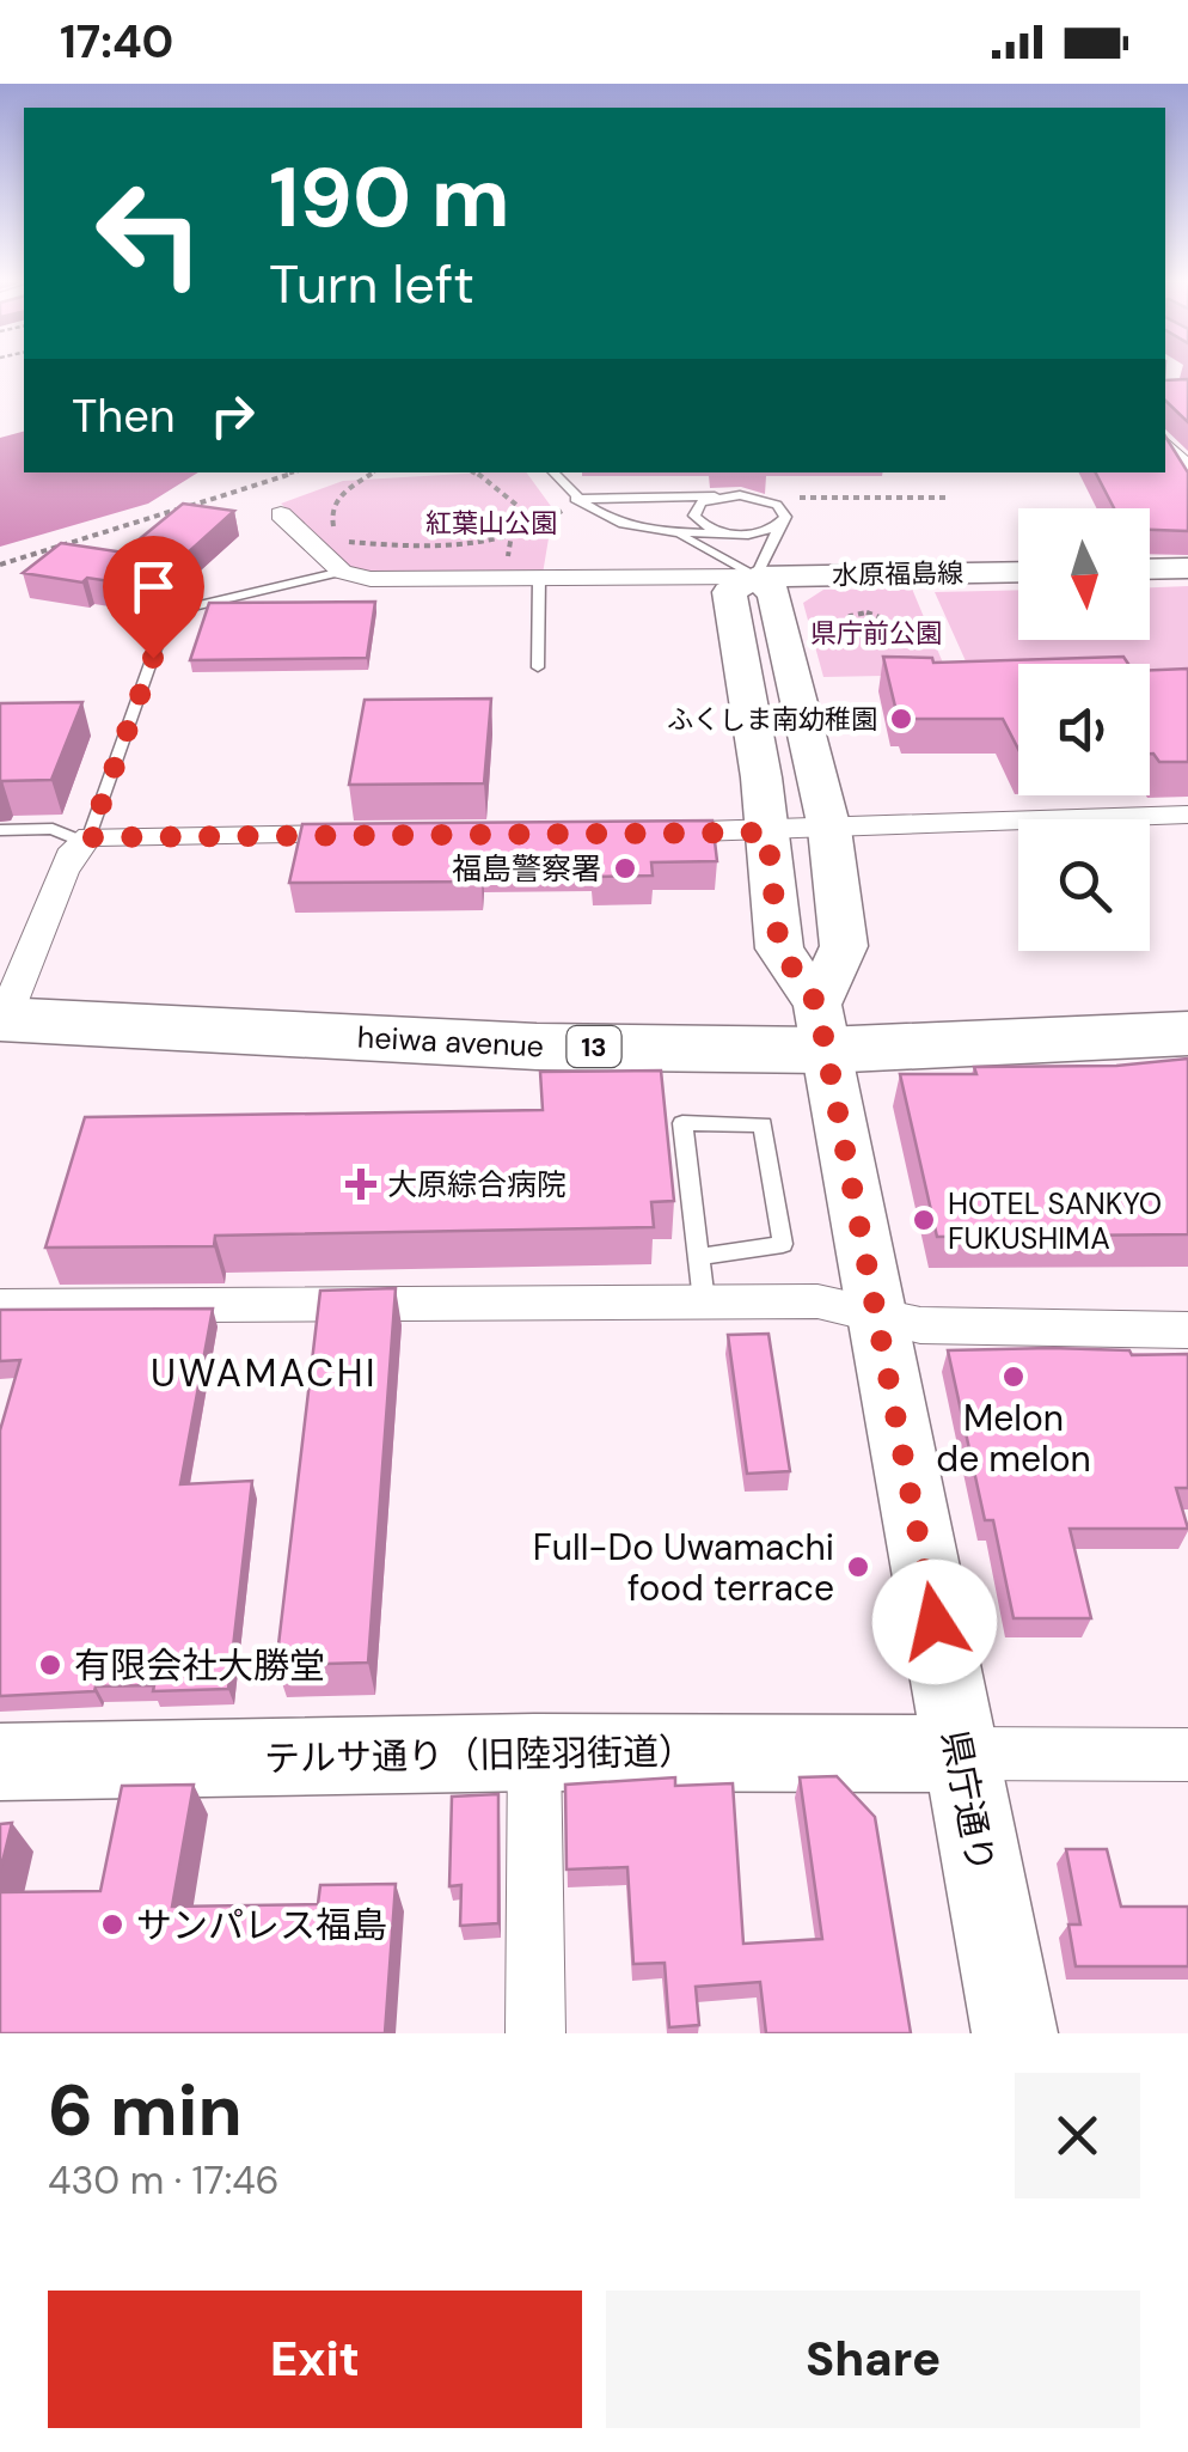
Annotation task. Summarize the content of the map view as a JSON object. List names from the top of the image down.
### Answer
{
  "streets": {
    "highway": ["heiwa avenue", "13"],
    "main road": ["水原福島線", "テルサ通り（旧陸羽街道）", "県庁通り"]
  },
  "crossings": [
    ["水原福島線", "県庁通り"],
    ["heiwa avenue", "県庁通り"],
    ["テルサ通り（旧陸羽街道）", "県庁通り"]
  ],
  "districts": ["UWAMACHI"],
  "parks": ["紅葉山公園", "県庁前公園"],
  "places": {
    "other": [
      "ふくしま南幼稚園",
      "福島警察署",
      "HOTEL SANKYO FUKUSHIMA",
      "Melon de melon",
      "Full-Do Uwamachi food terrace",
      "有限会社大勝堂",
      "サンパレス福島"
    ],
    "health": ["大原綜合病院"]
  },
  "north": "bottom",
  "page": {
    "status": "17:40",
    "turn": ["190 m", "Turn left"],
    "then": "Then",
    "heading": ["6 min", "430 m · 17:46"],
    "buttons": ["Exit", "Share"]
  }
}
